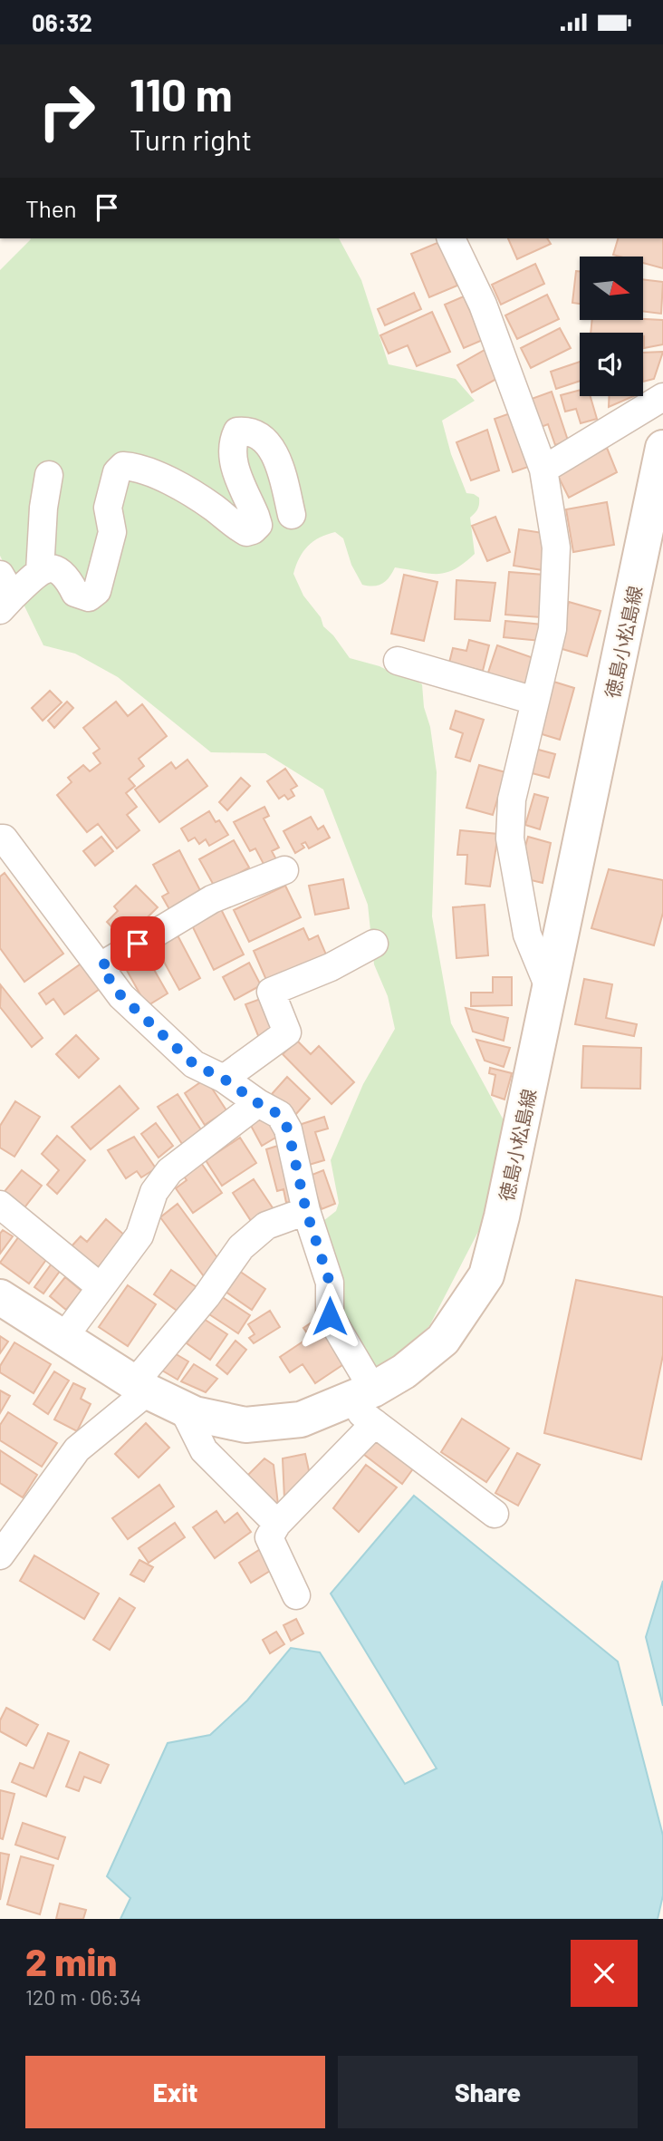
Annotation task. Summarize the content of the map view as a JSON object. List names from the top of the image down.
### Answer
{
  "streets": {
    "main road": ["徳島小松島線"]
  },
  "north": "right",
  "page": {
    "status": "06:32",
    "turn": ["110 m", "Turn right"],
    "then": "Then",
    "heading": ["2 min", "120 m · 06:34"],
    "buttons": ["Exit", "Share"]
  }
}
